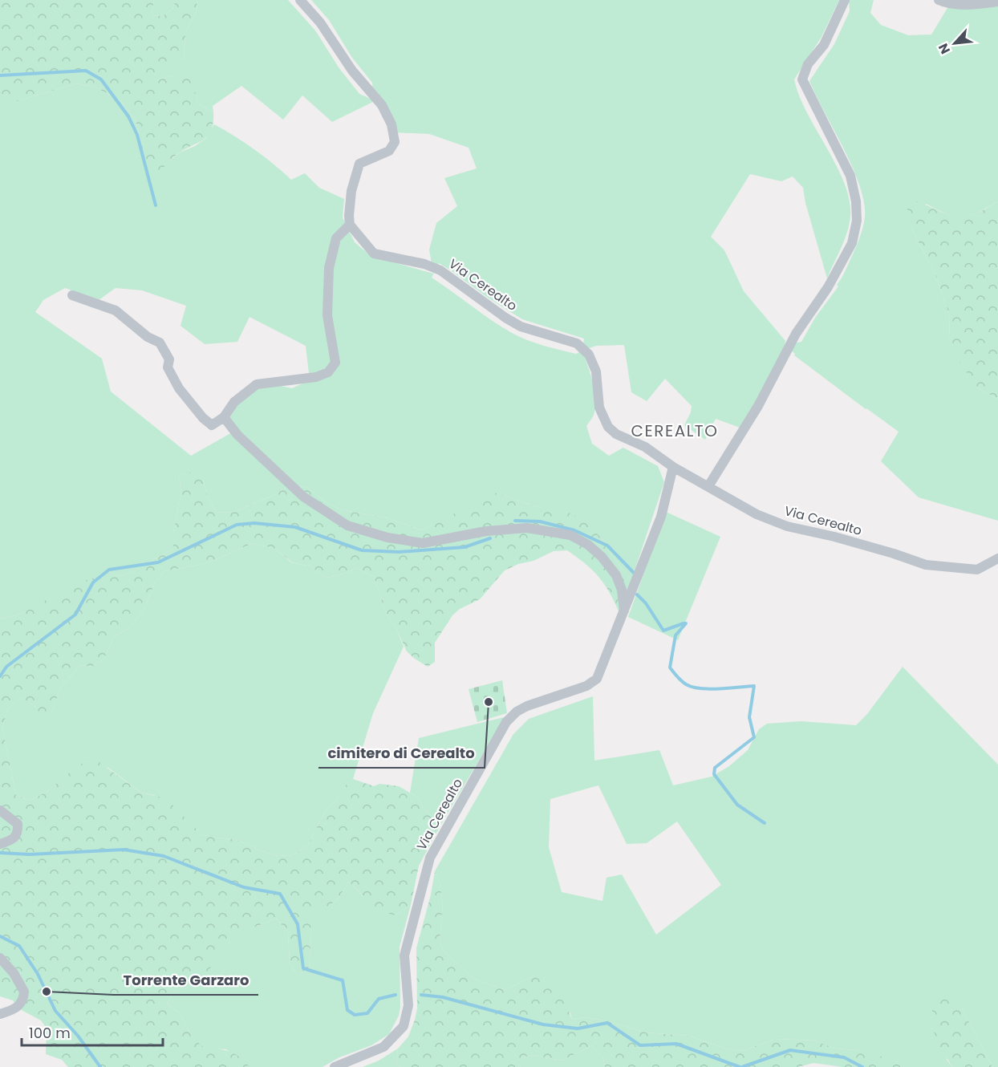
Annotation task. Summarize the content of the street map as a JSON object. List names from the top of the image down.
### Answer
{
  "streets": {
    "street": ["Via Cerealto"]
  },
  "districts": ["CEREALTO"],
  "places": ["cimitero di Cerealto", "Torrente Garzaro"],
  "scale_bar": "100 m",
  "north": "bottom left"
}
